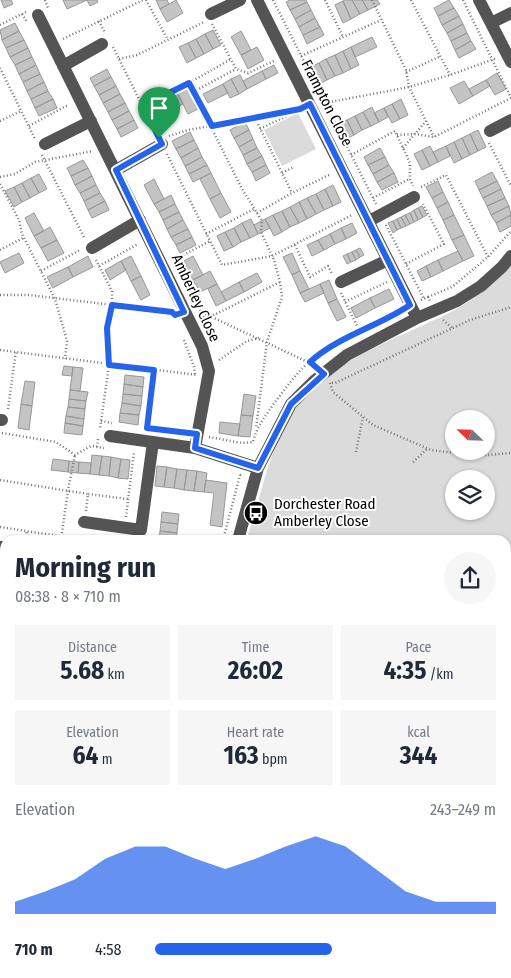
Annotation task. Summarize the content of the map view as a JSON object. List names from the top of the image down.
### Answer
{
  "streets": {
    "street": ["Frampton Close", "Amberley Close"]
  },
  "places": {
    "bus stop": ["Dorchester Road Amberley Close"]
  },
  "north": "top left",
  "page": {
    "heading": ["Morning run", "08:38 · 8 × 710 m"],
    "stats": [
      ["Distance", "5.68 km"],
      ["Time", "26:02"],
      ["Pace", "4:35 /km"],
      ["Elevation", "64 m"],
      ["Heart rate", "163 bpm"],
      ["kcal", "344"]
    ],
    "chart": ["Elevation", "243–249 m"],
    "list": [
      {
        "name": "710 m",
        "note": "4:58"
      }
    ]
  }
}
